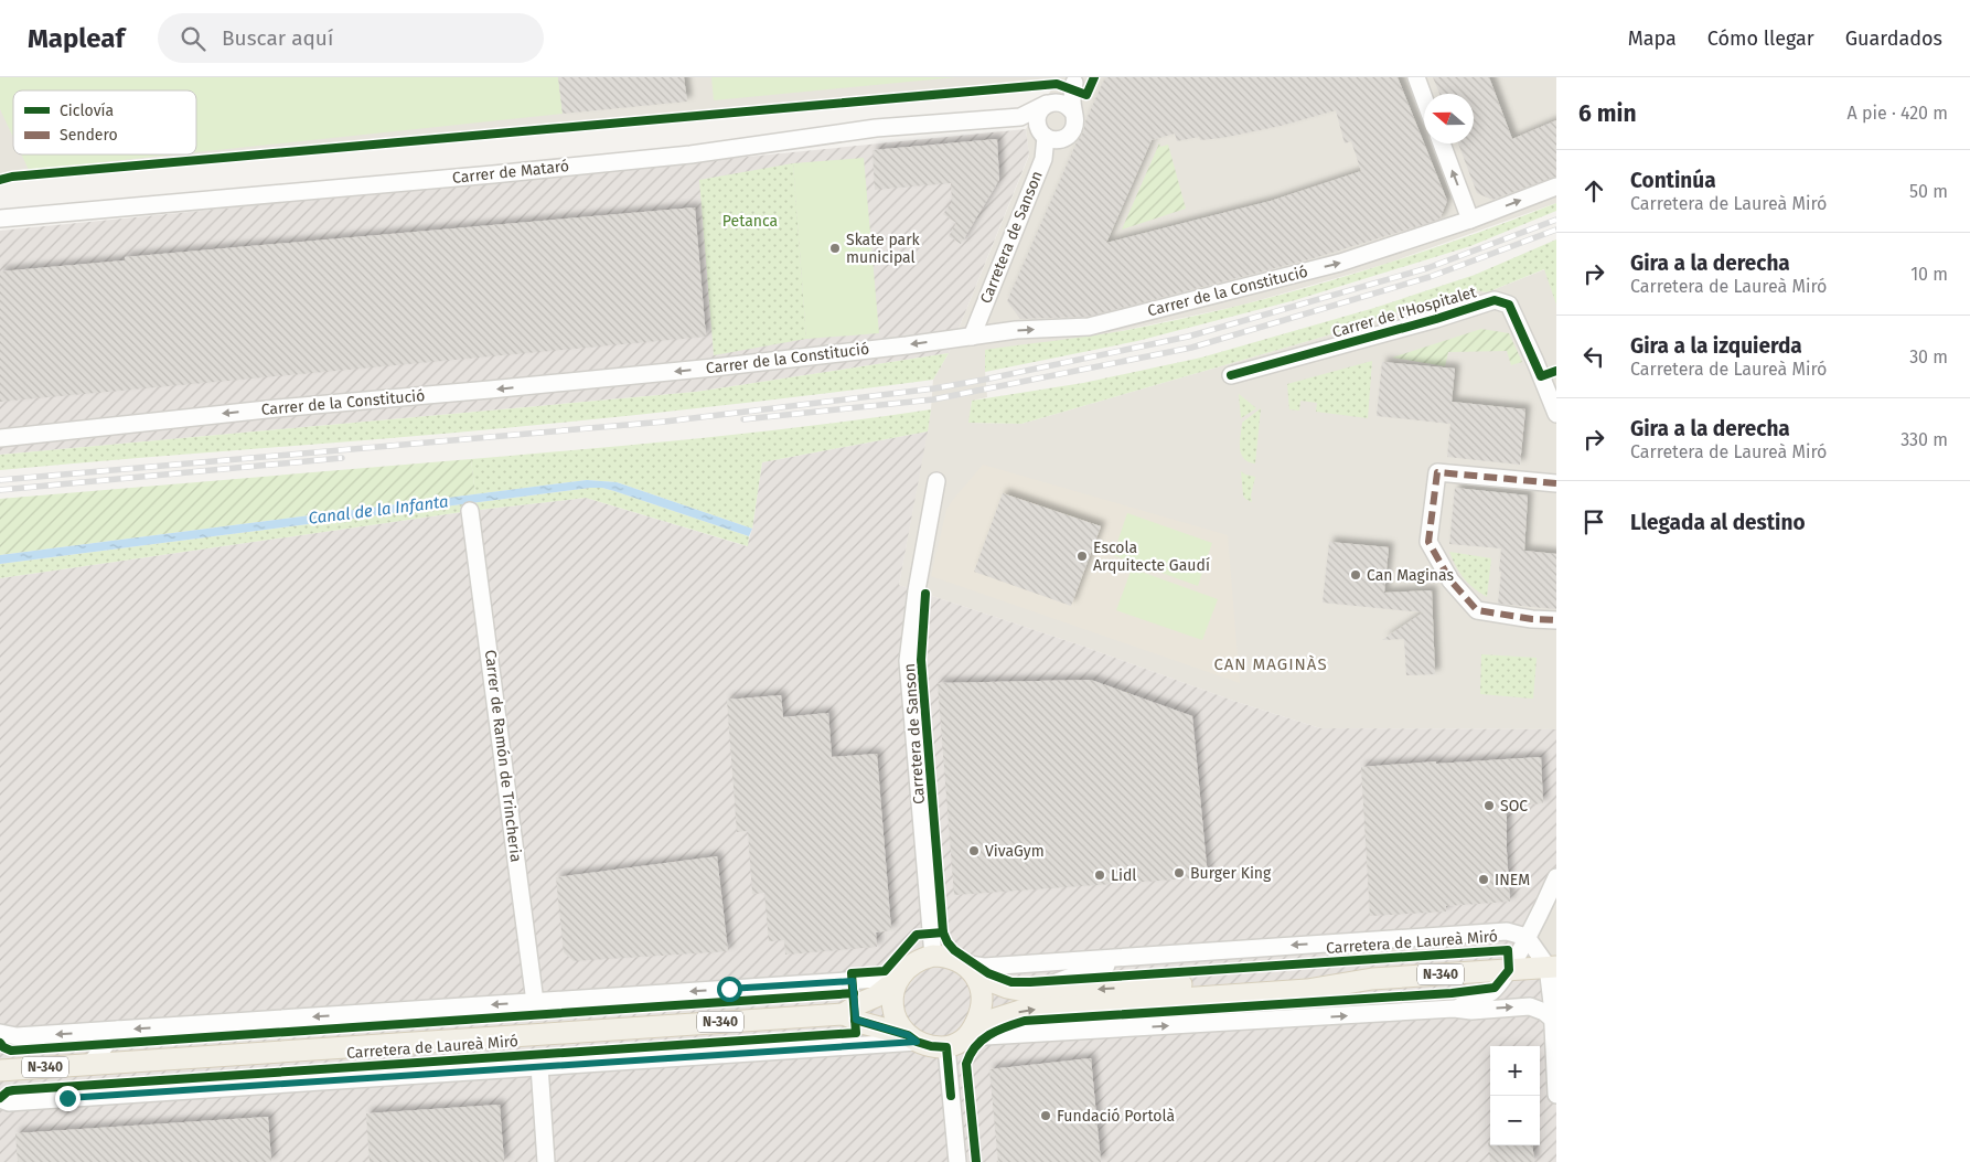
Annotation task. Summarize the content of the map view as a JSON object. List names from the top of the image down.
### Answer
{
  "streets": {
    "main road": ["Carretera de Laureà Miró", "N-340"],
    "street": [
      "Carrer de Mataró",
      "Carretera de Sanson",
      "Carrer de la Constitució",
      "Carrer de l'Hospitalet",
      "Carrer de Ramón de Trincheria"
    ]
  },
  "crossings": [
    ["Carrer de Mataró", "Carretera de Sanson"],
    ["Carretera de Sanson", "Carrer de la Constitució"],
    ["Carretera de Sanson", "Carretera de Laureà Miró"],
    ["Carretera de Sanson", "N-340"],
    ["Carretera de Laureà Miró", "N-340"]
  ],
  "districts": ["CAN MAGINÀS"],
  "water": ["Canal de la Infanta"],
  "parks": ["Petanca"],
  "places": [
    "Skate park municipal",
    "Escola Arquitecte Gaudí",
    "Can Maginas",
    "SOC",
    "VivaGym",
    "Burger King",
    "Lidl",
    "INEM",
    "Fundació Portolà"
  ],
  "legend": ["Ciclovía", "Sendero"],
  "north": "left",
  "page": {
    "header": "Mapleaf",
    "search": "Buscar aquí",
    "nav": ["Mapa", "Cómo llegar", "Guardados"],
    "heading": ["6 min", "A pie · 420 m"],
    "list": [
      ["Continúa", "Carretera de Laureà Miró", "50 m"],
      ["Gira a la derecha", "Carretera de Laureà Miró", "10 m"],
      ["Gira a la izquierda", "Carretera de Laureà Miró", "30 m"],
      ["Gira a la derecha", "Carretera de Laureà Miró", "330 m"],
      "Llegada al destino"
    ],
    "map_buttons": ["+", "−"]
  }
}
